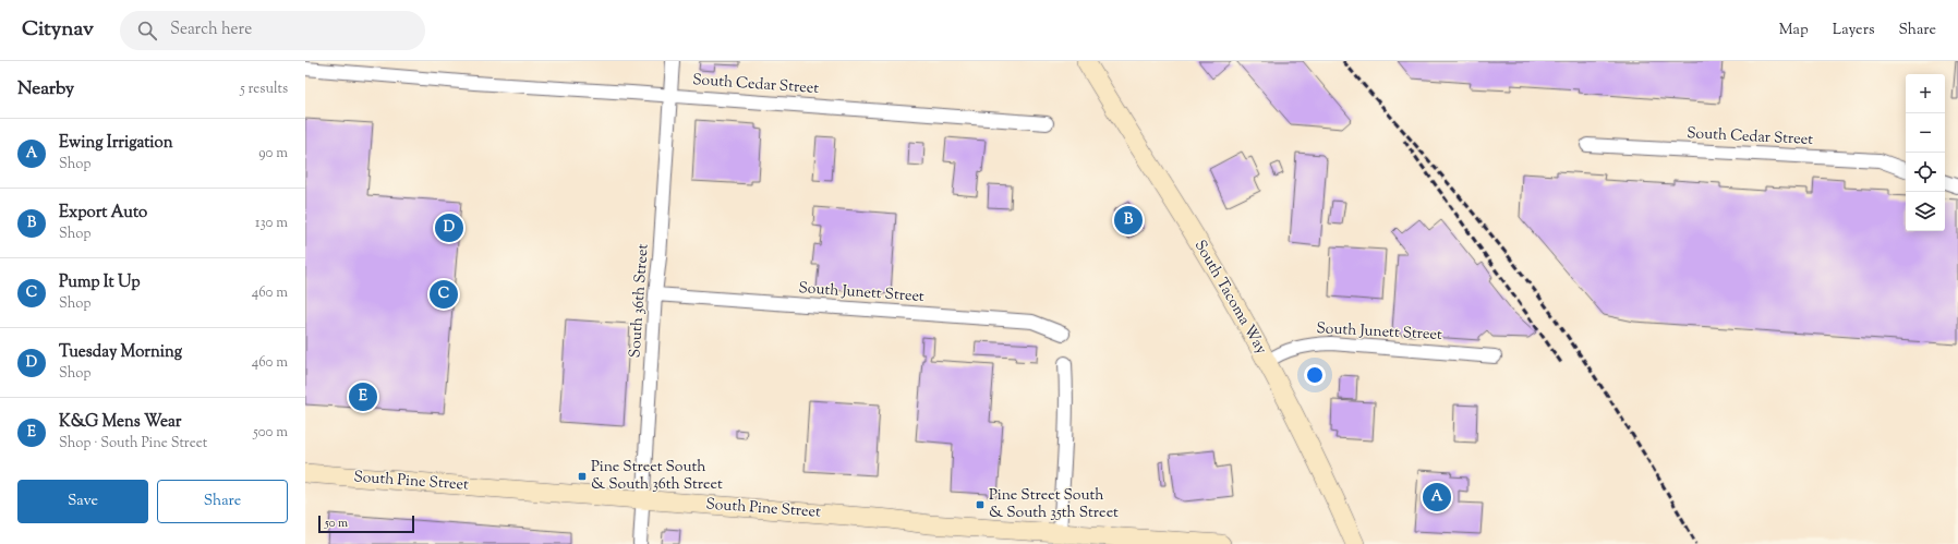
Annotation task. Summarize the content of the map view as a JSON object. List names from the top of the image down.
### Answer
{
  "streets": {
    "main road": ["South Tacoma Way", "South Pine Street"],
    "street": ["South Cedar Street", "South Junett Street", "South 36th Street"]
  },
  "crossings": [
    ["South Cedar Street", "South 36th Street"],
    ["South Junett Street", "South Tacoma Way"],
    ["South Junett Street", "South 36th Street"],
    ["South 36th Street", "South Pine Street"]
  ],
  "places": {
    "transit": ["Pine Street South & South 36th Street", "Pine Street South & South 35th Street"]
  },
  "scale_bar": "50 m",
  "page": {
    "header": "Citynav",
    "search": "Search here",
    "nav": ["Map", "Layers", "Share"],
    "heading": ["Nearby", "5 results"],
    "map_buttons": ["+", "−"],
    "list": [
      {
        "mark": "A",
        "name": "Ewing Irrigation",
        "note": "Shop",
        "value": "90 m"
      },
      {
        "mark": "B",
        "name": "Export Auto",
        "note": "Shop",
        "value": "130 m"
      },
      {
        "mark": "C",
        "name": "Pump It Up",
        "note": "Shop",
        "value": "460 m"
      },
      {
        "mark": "D",
        "name": "Tuesday Morning",
        "note": "Shop",
        "value": "460 m"
      },
      {
        "mark": "E",
        "name": "K&G Mens Wear",
        "note": "Shop · South Pine Street",
        "value": "500 m"
      }
    ],
    "pins": [
      "B",
      "D",
      "C",
      "E",
      "A"
    ],
    "buttons": ["Save", "Share"],
    "scale": "50 m"
  }
}
